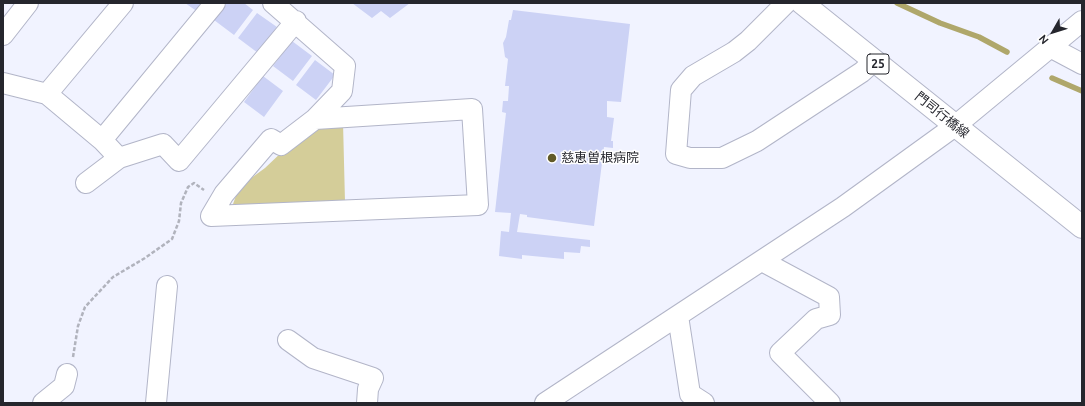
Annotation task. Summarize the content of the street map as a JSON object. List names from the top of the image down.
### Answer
{
  "streets": {
    "main road": ["25", "門司行橋線"]
  },
  "places": ["慈恵曽根病院"],
  "north": "bottom left"
}
